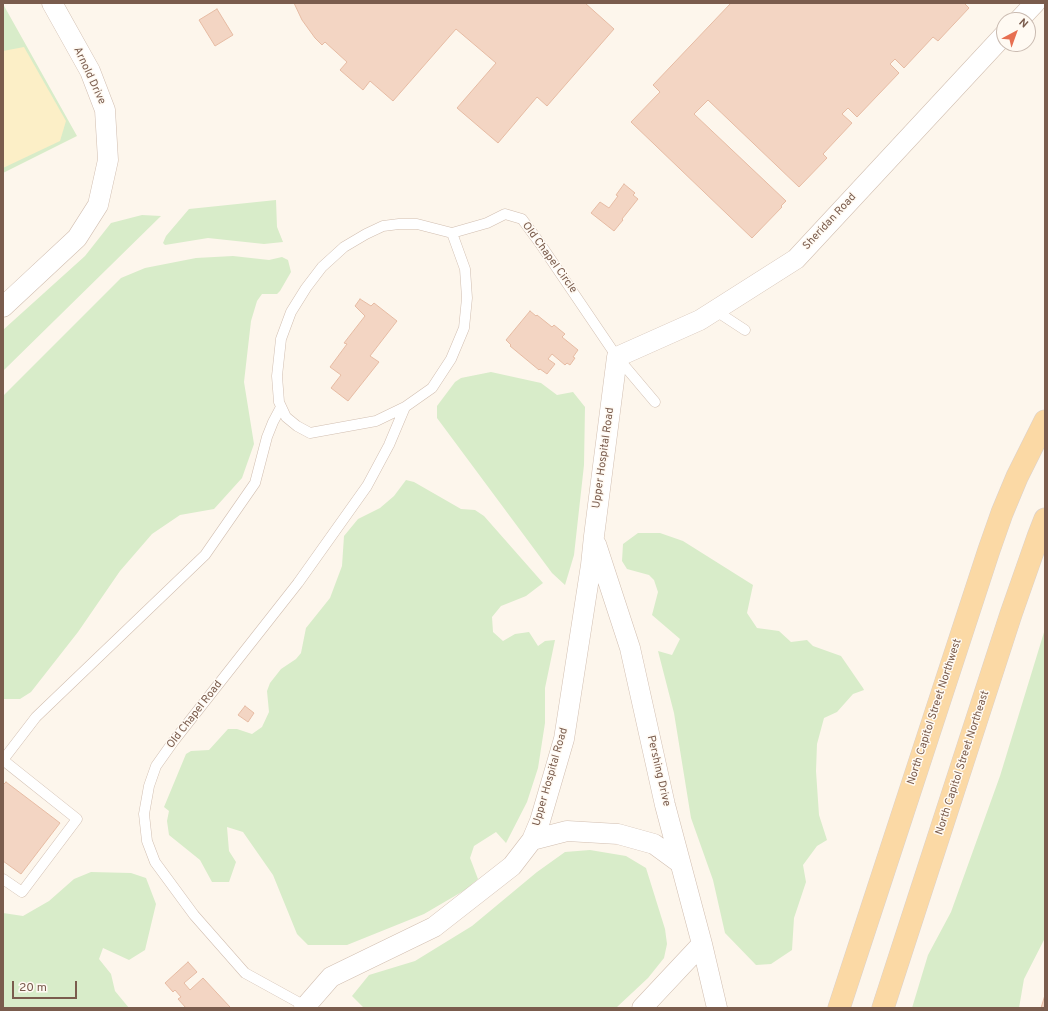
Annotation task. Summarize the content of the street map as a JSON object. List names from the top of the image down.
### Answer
{
  "streets": {
    "main road": ["North Capitol Street Northwest", "North Capitol Street Northeast"],
    "street": [
      "Arnold Drive",
      "Sheridan Road",
      "Upper Hospital Road",
      "Pershing Drive"
    ],
    "lane": ["Old Chapel Circle", "Old Chapel Road"]
  },
  "crossings": [
    ["Sheridan Road", "Old Chapel Circle"],
    ["Sheridan Road", "Upper Hospital Road"],
    ["Old Chapel Circle", "Upper Hospital Road"],
    ["Upper Hospital Road", "Old Chapel Road"],
    ["Upper Hospital Road", "Pershing Drive"]
  ],
  "scale_bar": "20 m",
  "north": "top right"
}
